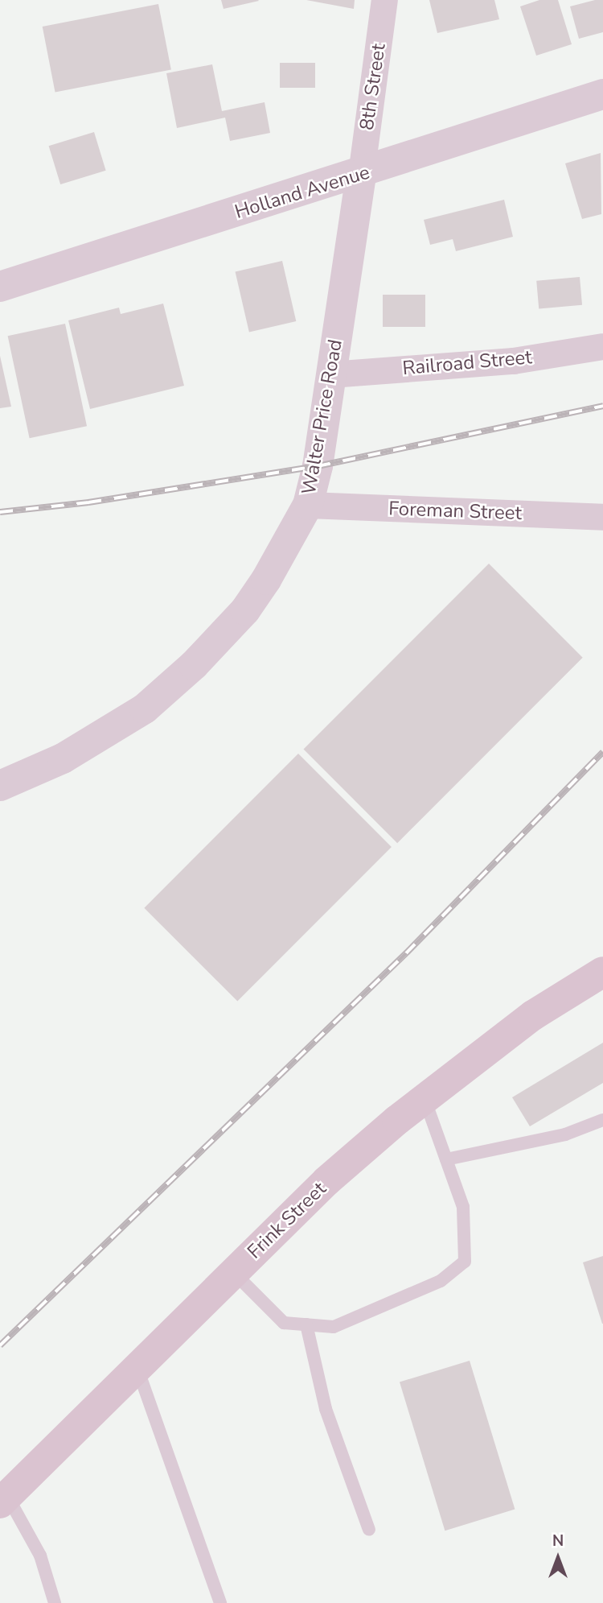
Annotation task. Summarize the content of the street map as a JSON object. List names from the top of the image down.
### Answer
{
  "streets": {
    "main road": ["Frink Street"],
    "street": [
      "8th Street",
      "Holland Avenue",
      "Railroad Street",
      "Walter Price Road",
      "Foreman Street"
    ]
  },
  "crossings": [
    ["8th Street", "Holland Avenue"],
    ["8th Street", "Walter Price Road"],
    ["Holland Avenue", "Walter Price Road"],
    ["Railroad Street", "Walter Price Road"],
    ["Walter Price Road", "Foreman Street"]
  ],
  "north": "top"
}
